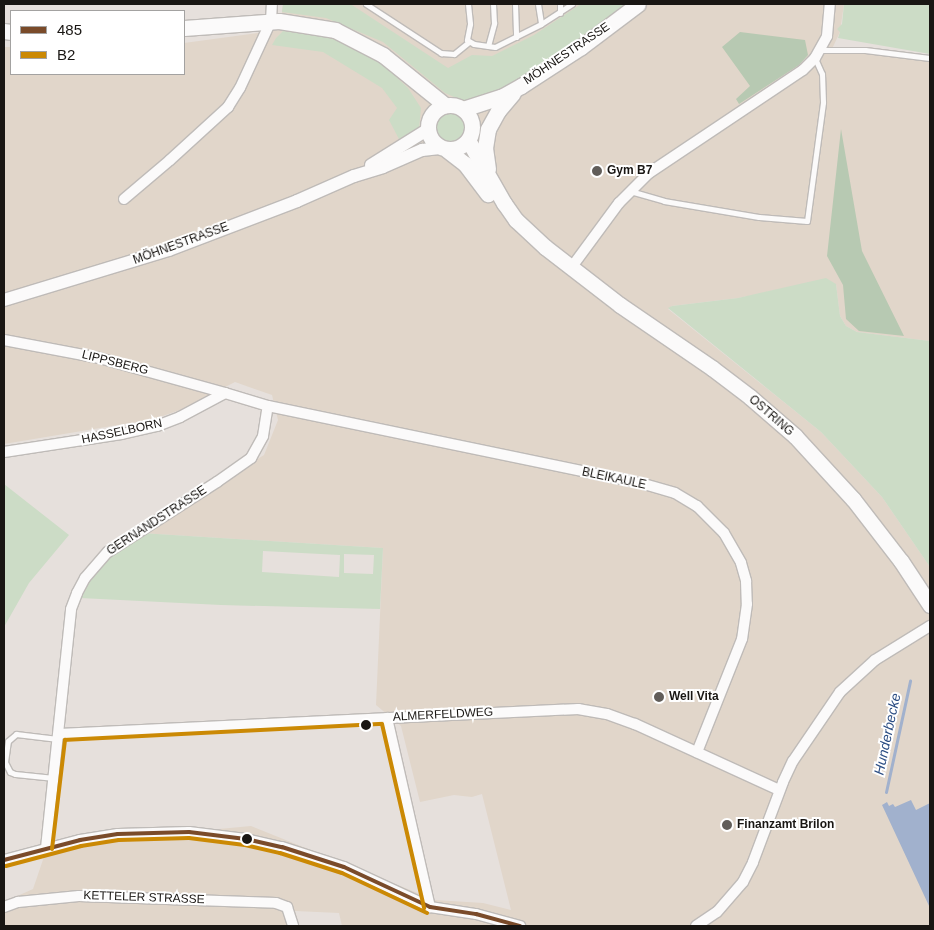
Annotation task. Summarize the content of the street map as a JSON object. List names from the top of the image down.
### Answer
{
  "streets": {
    "main road": ["MÖHNESTRASSE", "OSTRING"],
    "street": [
      "LIPPSBERG",
      "HASSELBORN",
      "BLEIKAULE",
      "GERNANDSTRASSE",
      "ALMERFELDWEG",
      "KETTELER STRASSE"
    ]
  },
  "crossings": [
    ["LIPPSBERG", "HASSELBORN"],
    ["BLEIKAULE", "GERNANDSTRASSE"],
    ["BLEIKAULE", "ALMERFELDWEG"],
    ["GERNANDSTRASSE", "ALMERFELDWEG"]
  ],
  "water": ["Hunderbecke"],
  "places": ["Gym B7", "Well Vita", "Finanzamt Brilon"],
  "lines": ["transit line B2", "transit line 485"],
  "legend": ["485", "B2"]
}
